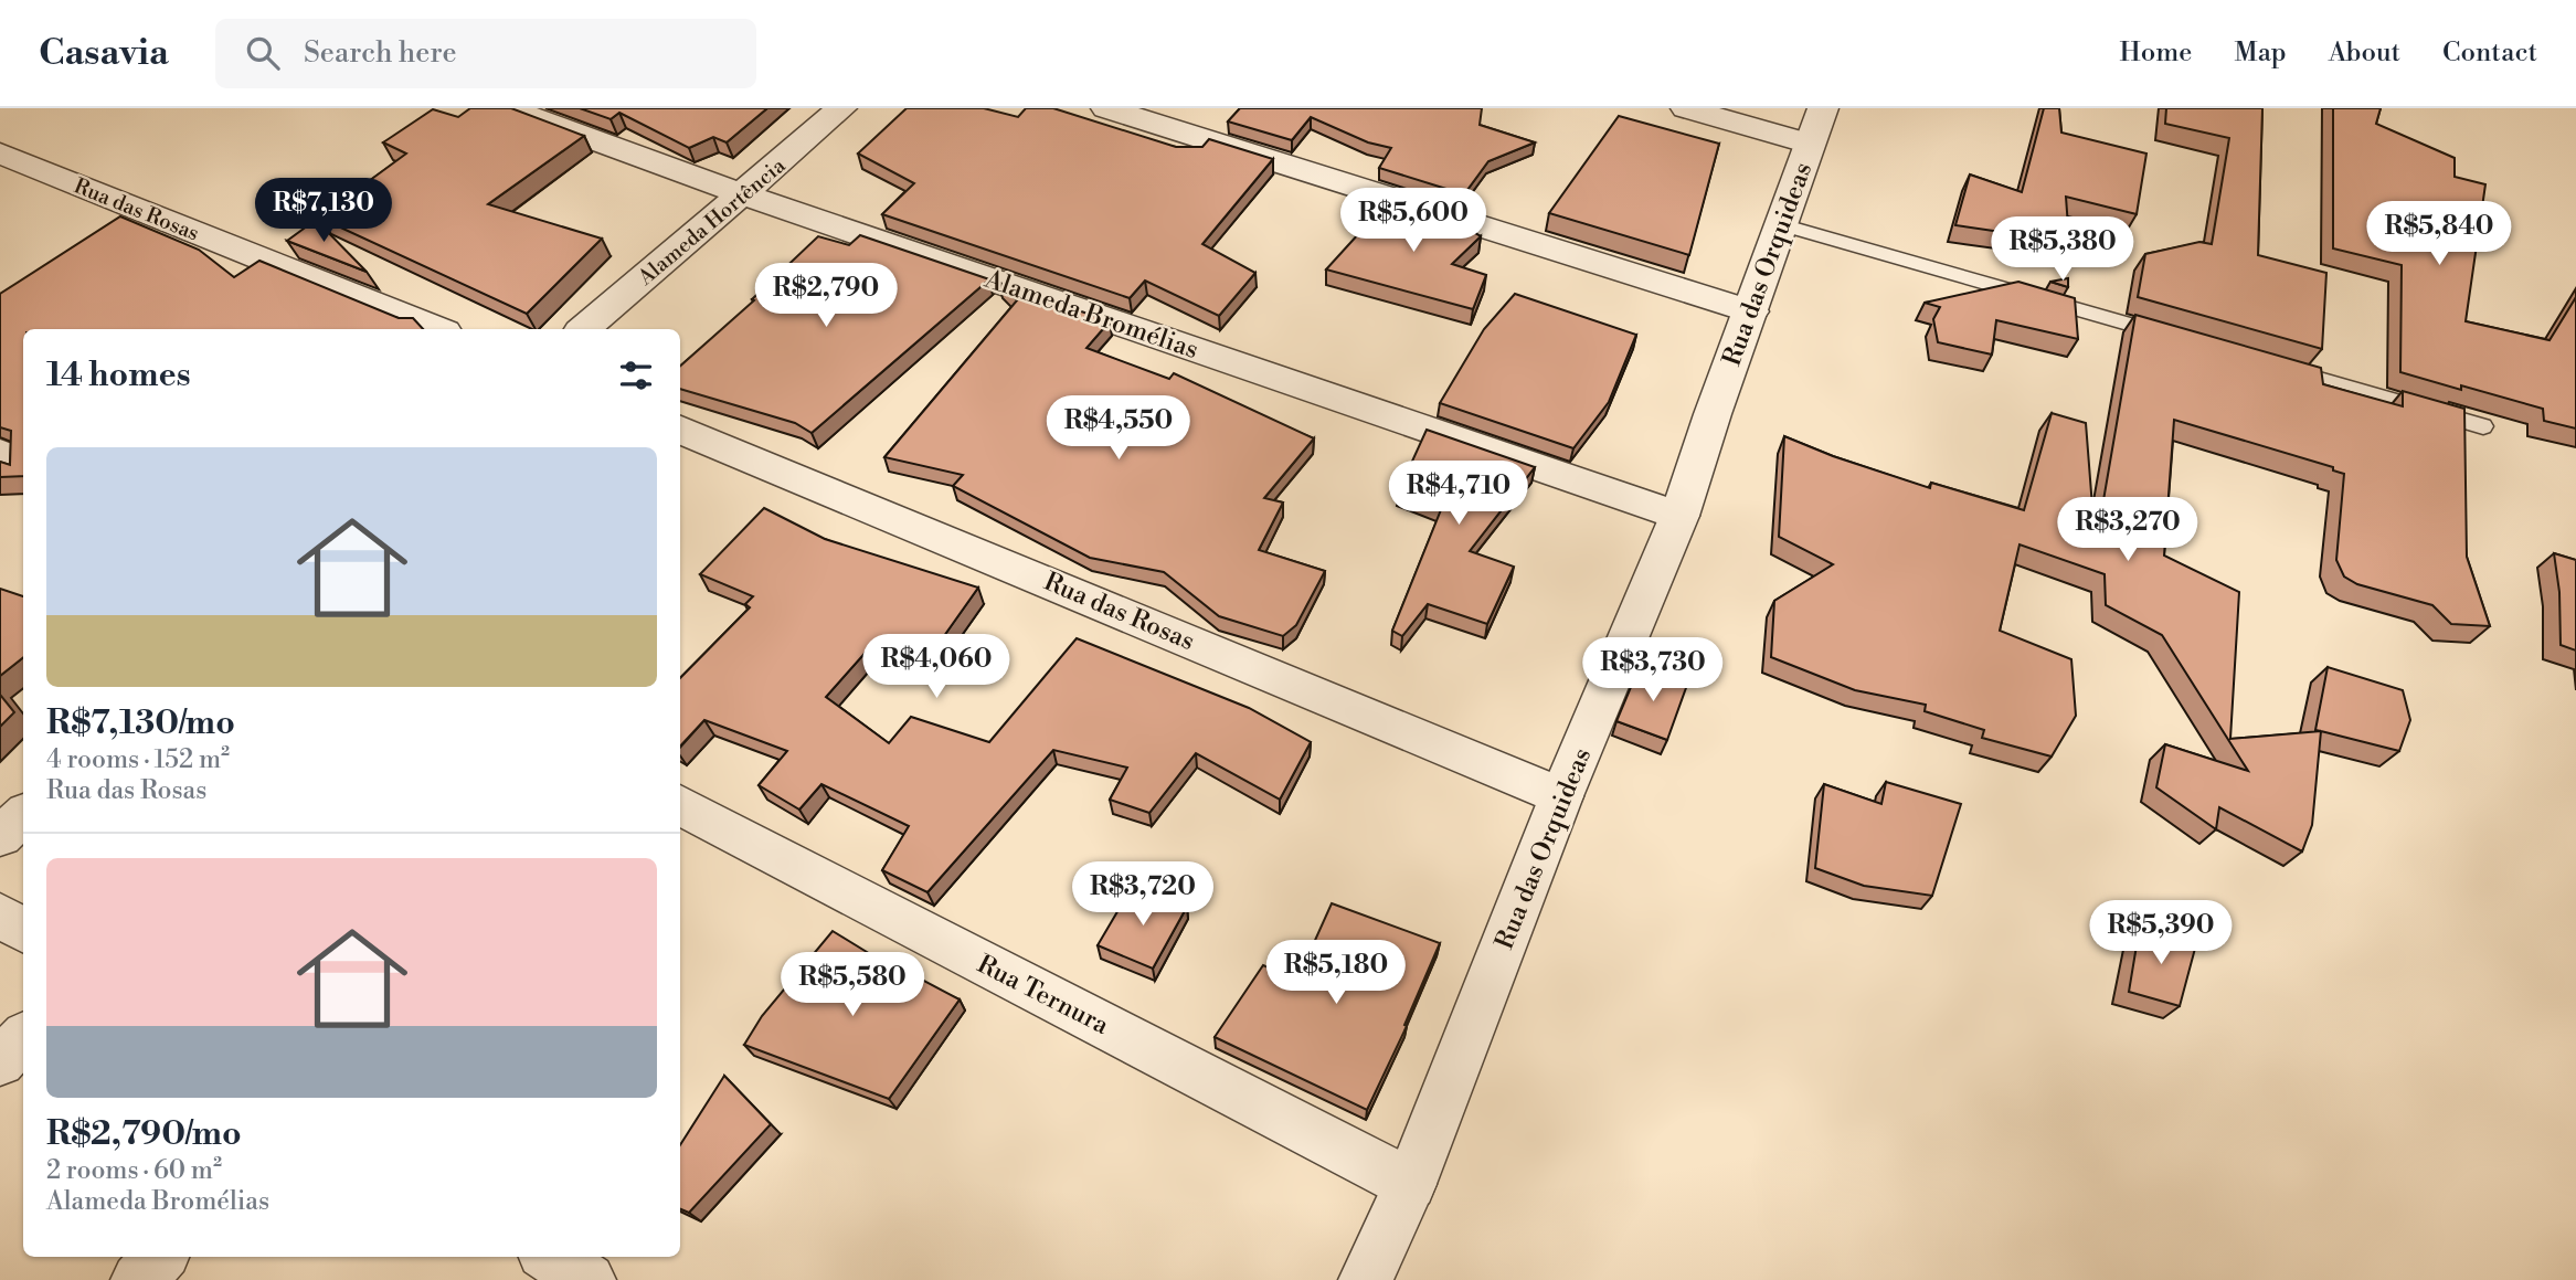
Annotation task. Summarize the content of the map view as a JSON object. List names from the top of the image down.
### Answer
{
  "streets": {
    "street": [
      "Rua das Rosas",
      "Alameda Hortência",
      "Rua das Orquideas",
      "Alameda Bromélias",
      "Rua Ternura"
    ]
  },
  "crossings": [
    ["Rua das Rosas", "Rua das Orquideas"],
    ["Alameda Hortência", "Alameda Bromélias"],
    ["Rua das Orquideas", "Alameda Bromélias"],
    ["Rua das Orquideas", "Rua Ternura"]
  ],
  "page": {
    "header": "Casavia",
    "search": "Search here",
    "nav": [
      "Home",
      "Map",
      "About",
      "Contact"
    ],
    "price": [
      "R$7,130",
      "R$5,600",
      "R$5,840",
      "R$5,380",
      "R$2,790",
      "R$4,550",
      "R$4,710",
      "R$3,270",
      "R$4,060",
      "R$3,730",
      "R$3,720",
      "R$5,390",
      "R$5,180",
      "R$5,580"
    ],
    "heading": "14 homes",
    "list": [
      {
        "name": "R$7,130/mo",
        "note": "4 rooms · 152 m² · Rua das Rosas"
      },
      {
        "name": "R$2,790/mo",
        "note": "2 rooms · 60 m² · Alameda Bromélias"
      }
    ]
  }
}
